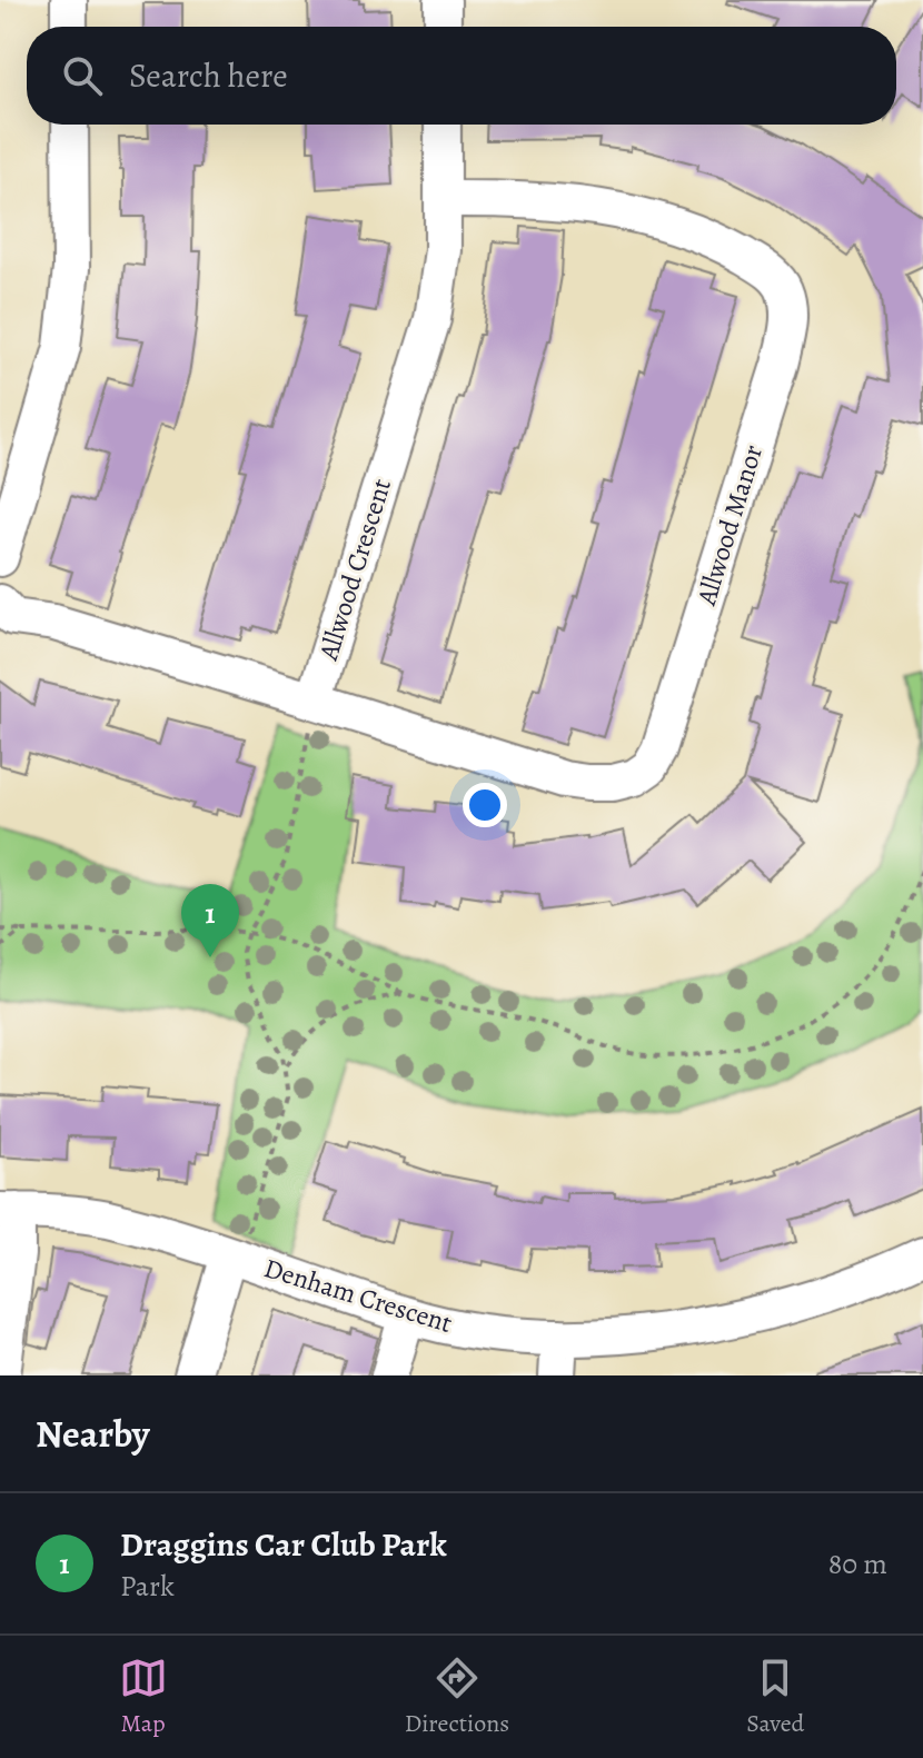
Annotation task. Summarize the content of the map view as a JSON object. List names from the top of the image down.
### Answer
{
  "streets": {
    "street": ["Allwood Manor", "Allwood Crescent", "Denham Crescent"]
  },
  "crossings": [
    ["Allwood Manor", "Allwood Crescent"]
  ],
  "page": {
    "search": "Search here",
    "pins": "1",
    "heading": "Nearby",
    "list": [
      {
        "mark": "1",
        "name": "Draggins Car Club Park",
        "note": "Park",
        "value": "80 m"
      }
    ],
    "nav": ["Map", "Directions", "Saved"]
  }
}
